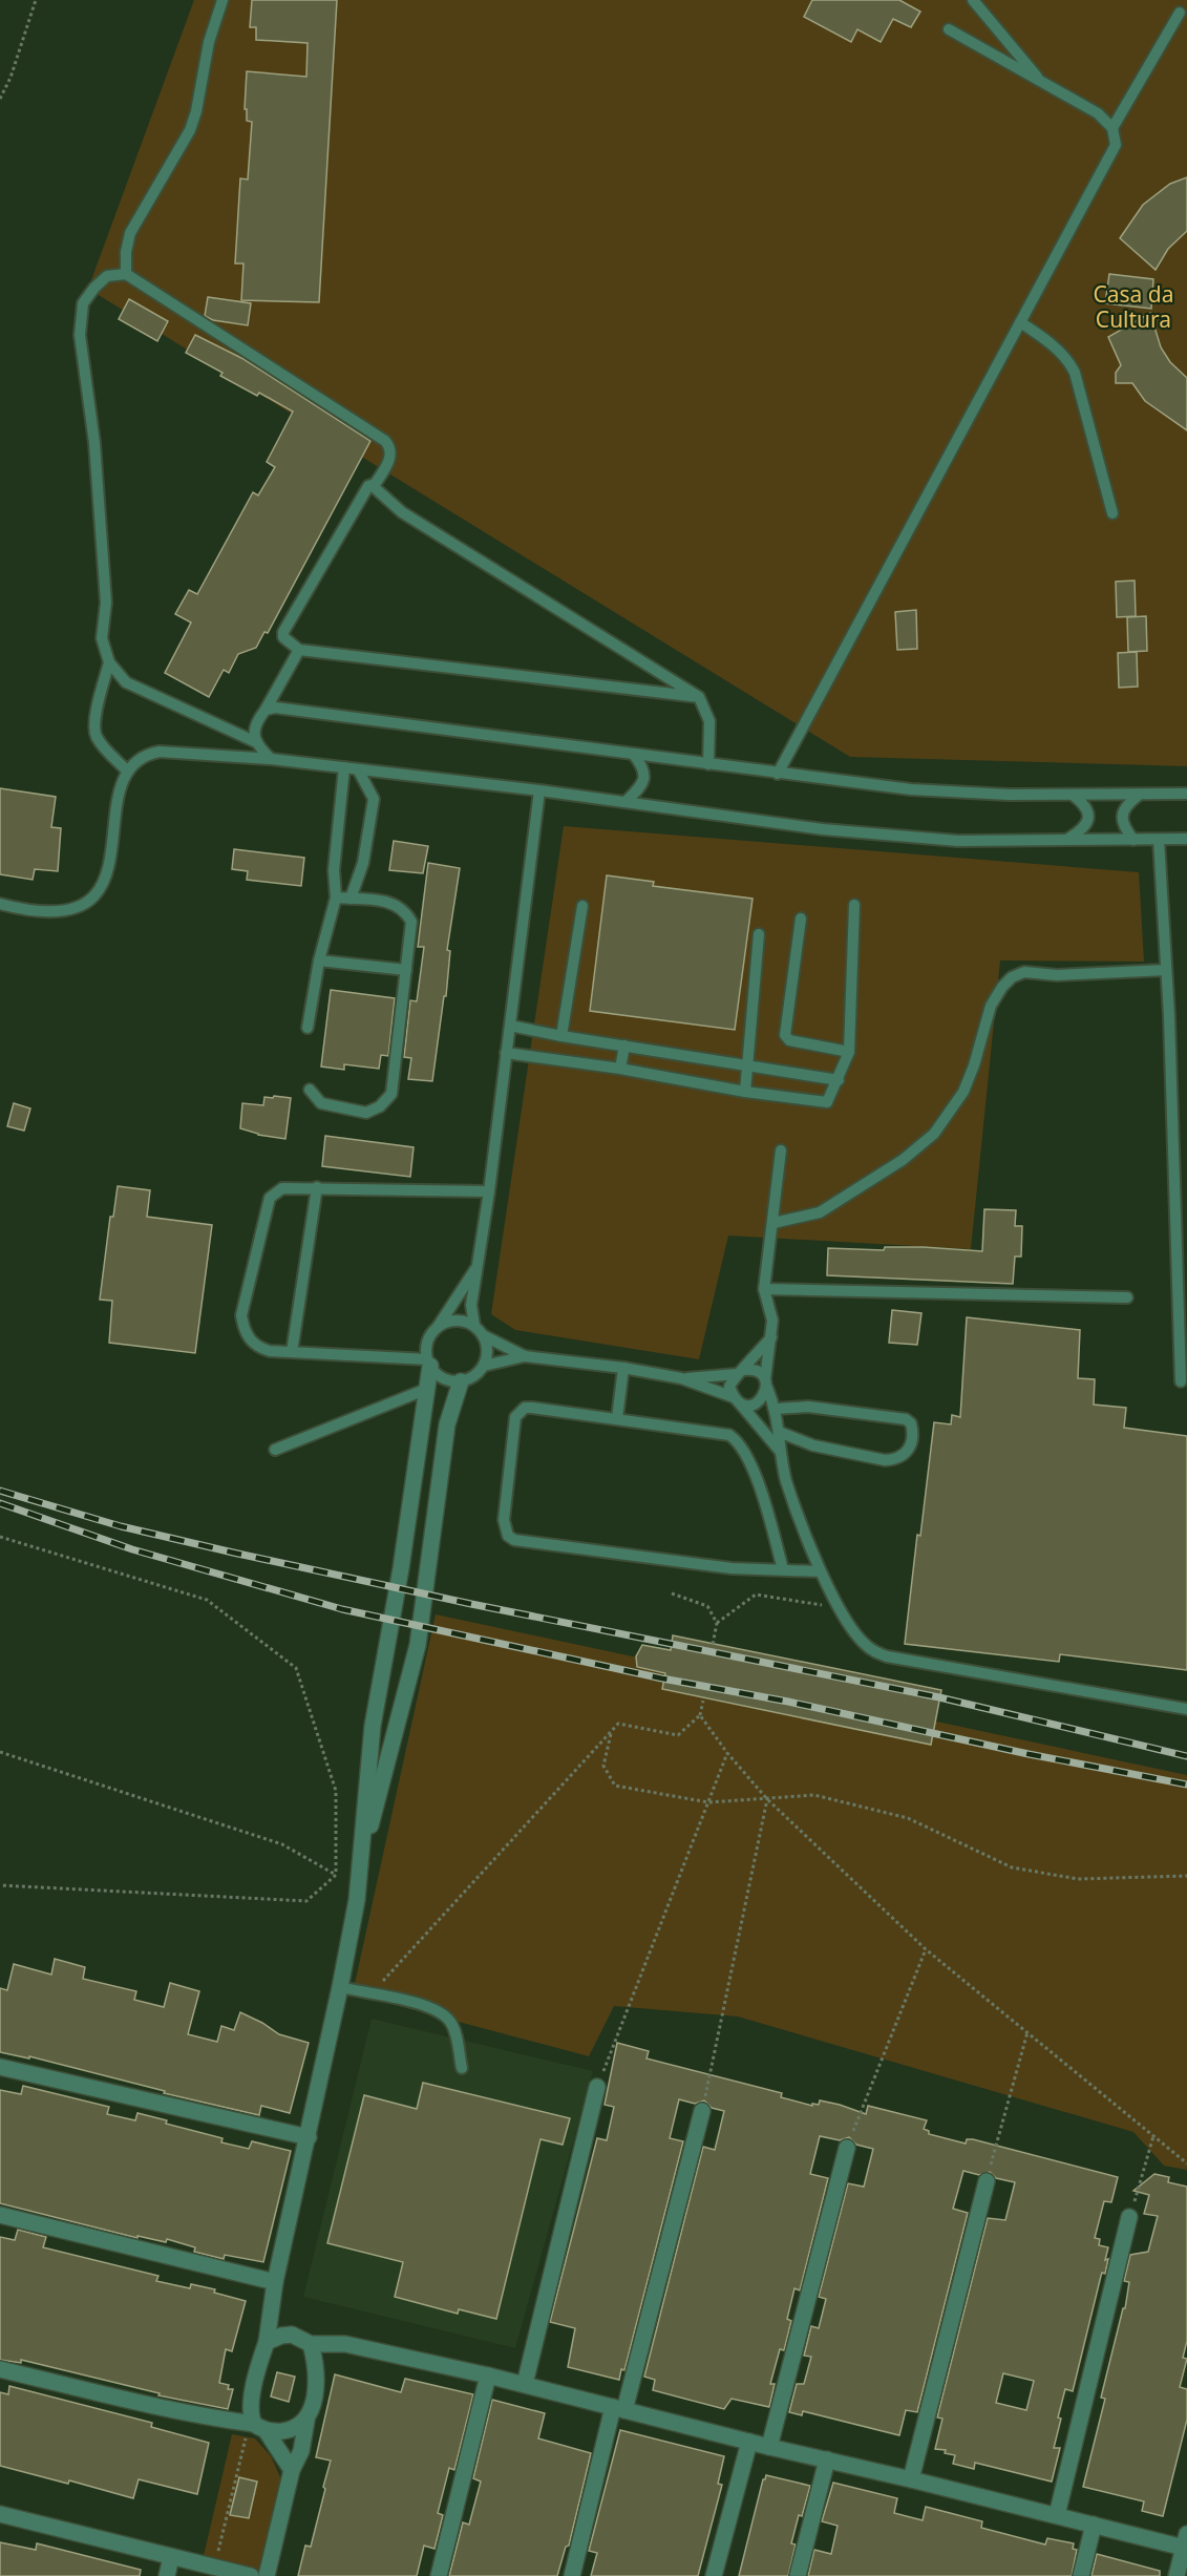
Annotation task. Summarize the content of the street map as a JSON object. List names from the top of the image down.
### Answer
{
  "parks": ["Casa da Cultura"]
}
